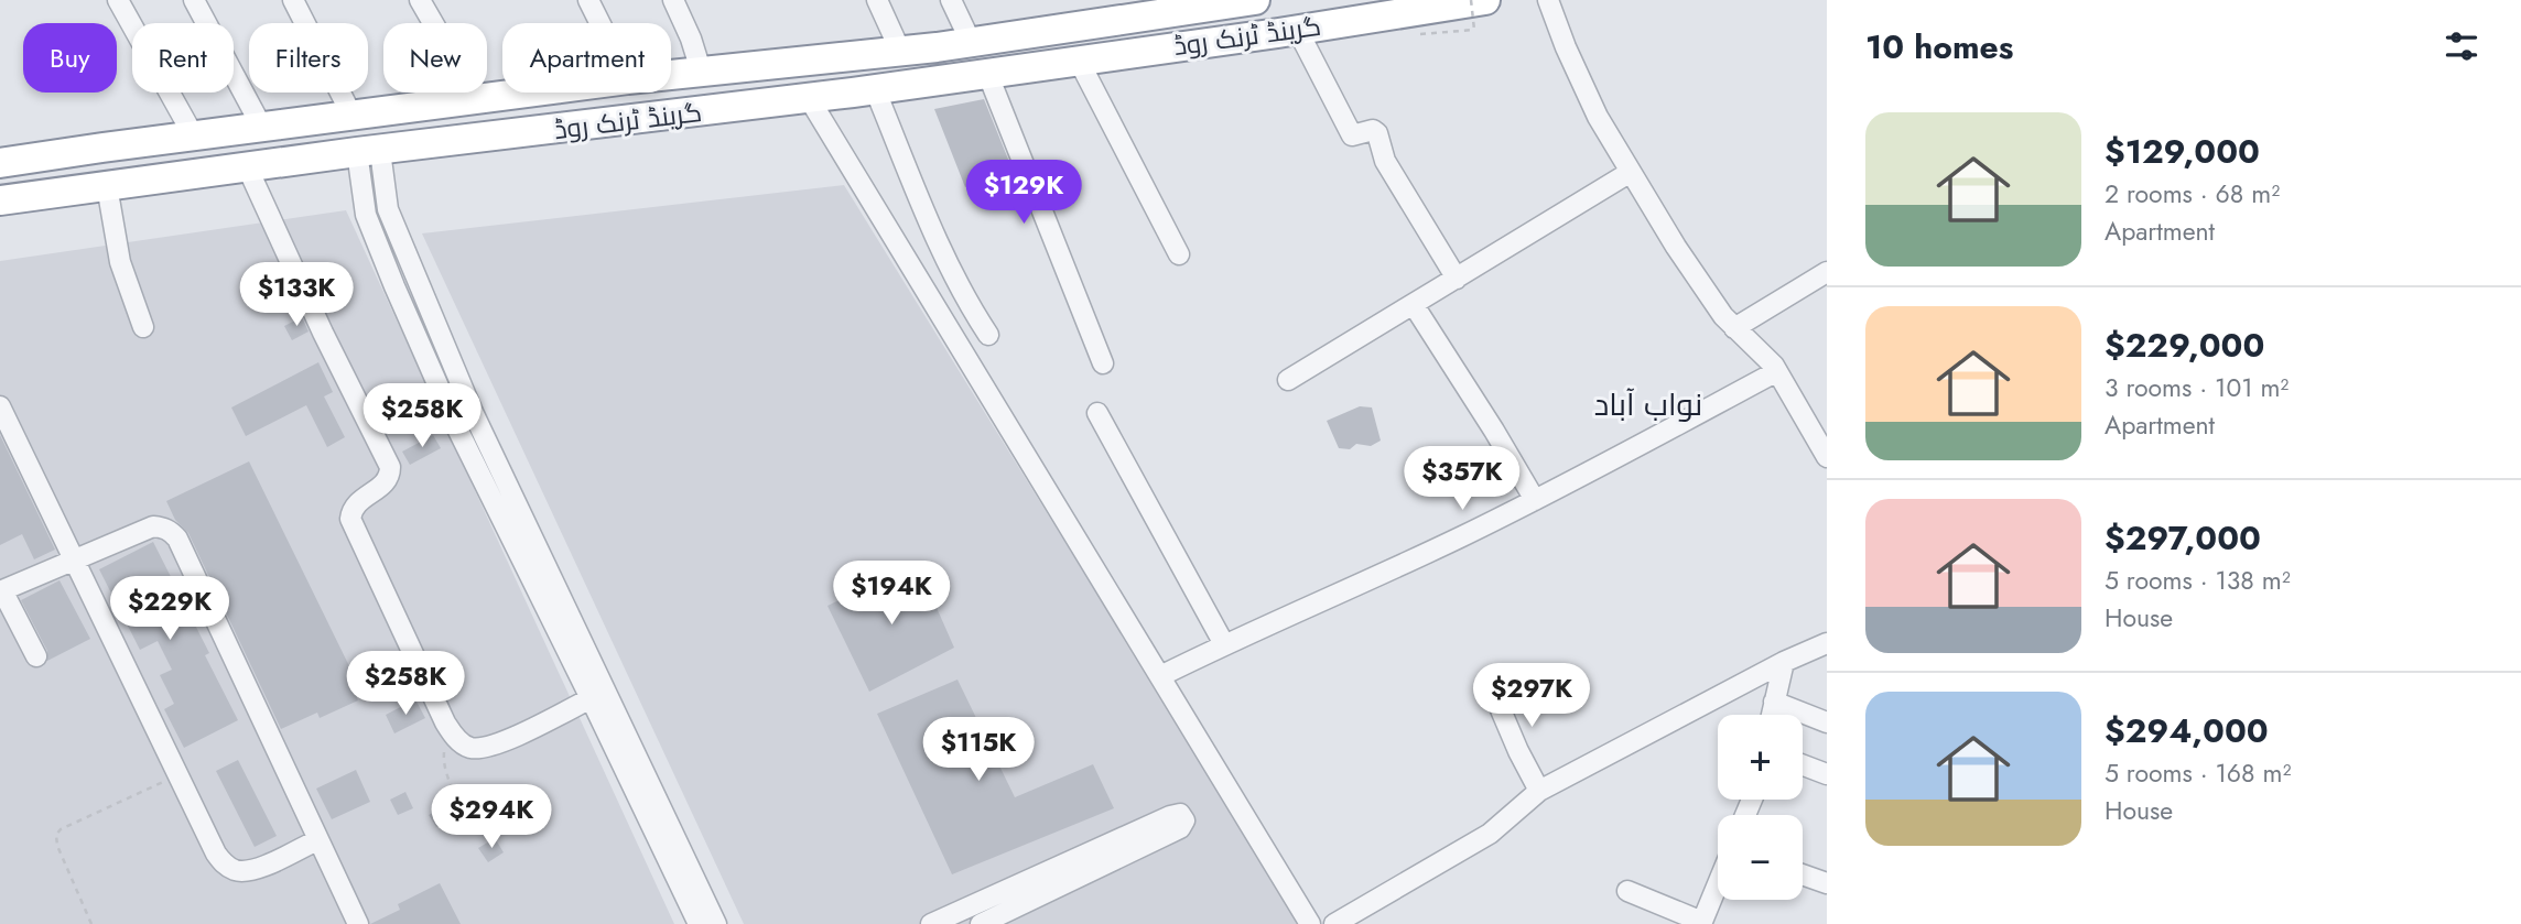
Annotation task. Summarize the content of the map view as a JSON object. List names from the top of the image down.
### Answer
{
  "streets": {
    "highway": ["گرینڈ ٹرنک روڈ"]
  },
  "districts": ["نواب آباد"],
  "page": {
    "heading": "10 homes",
    "chip": [
      "Buy",
      "Rent",
      "Filters",
      "New",
      "Apartment"
    ],
    "list": [
      {
        "name": "$129,000",
        "note": "2 rooms · 68 m² · Apartment"
      },
      {
        "name": "$229,000",
        "note": "3 rooms · 101 m² · Apartment"
      },
      {
        "name": "$297,000",
        "note": "5 rooms · 138 m² · House"
      },
      {
        "name": "$294,000",
        "note": "5 rooms · 168 m² · House"
      }
    ],
    "price": [
      "$129K",
      "$133K",
      "$258K",
      "$357K",
      "$194K",
      "$229K",
      "$258K",
      "$297K",
      "$115K",
      "$294K"
    ],
    "map_buttons": ["+", "−"]
  }
}
